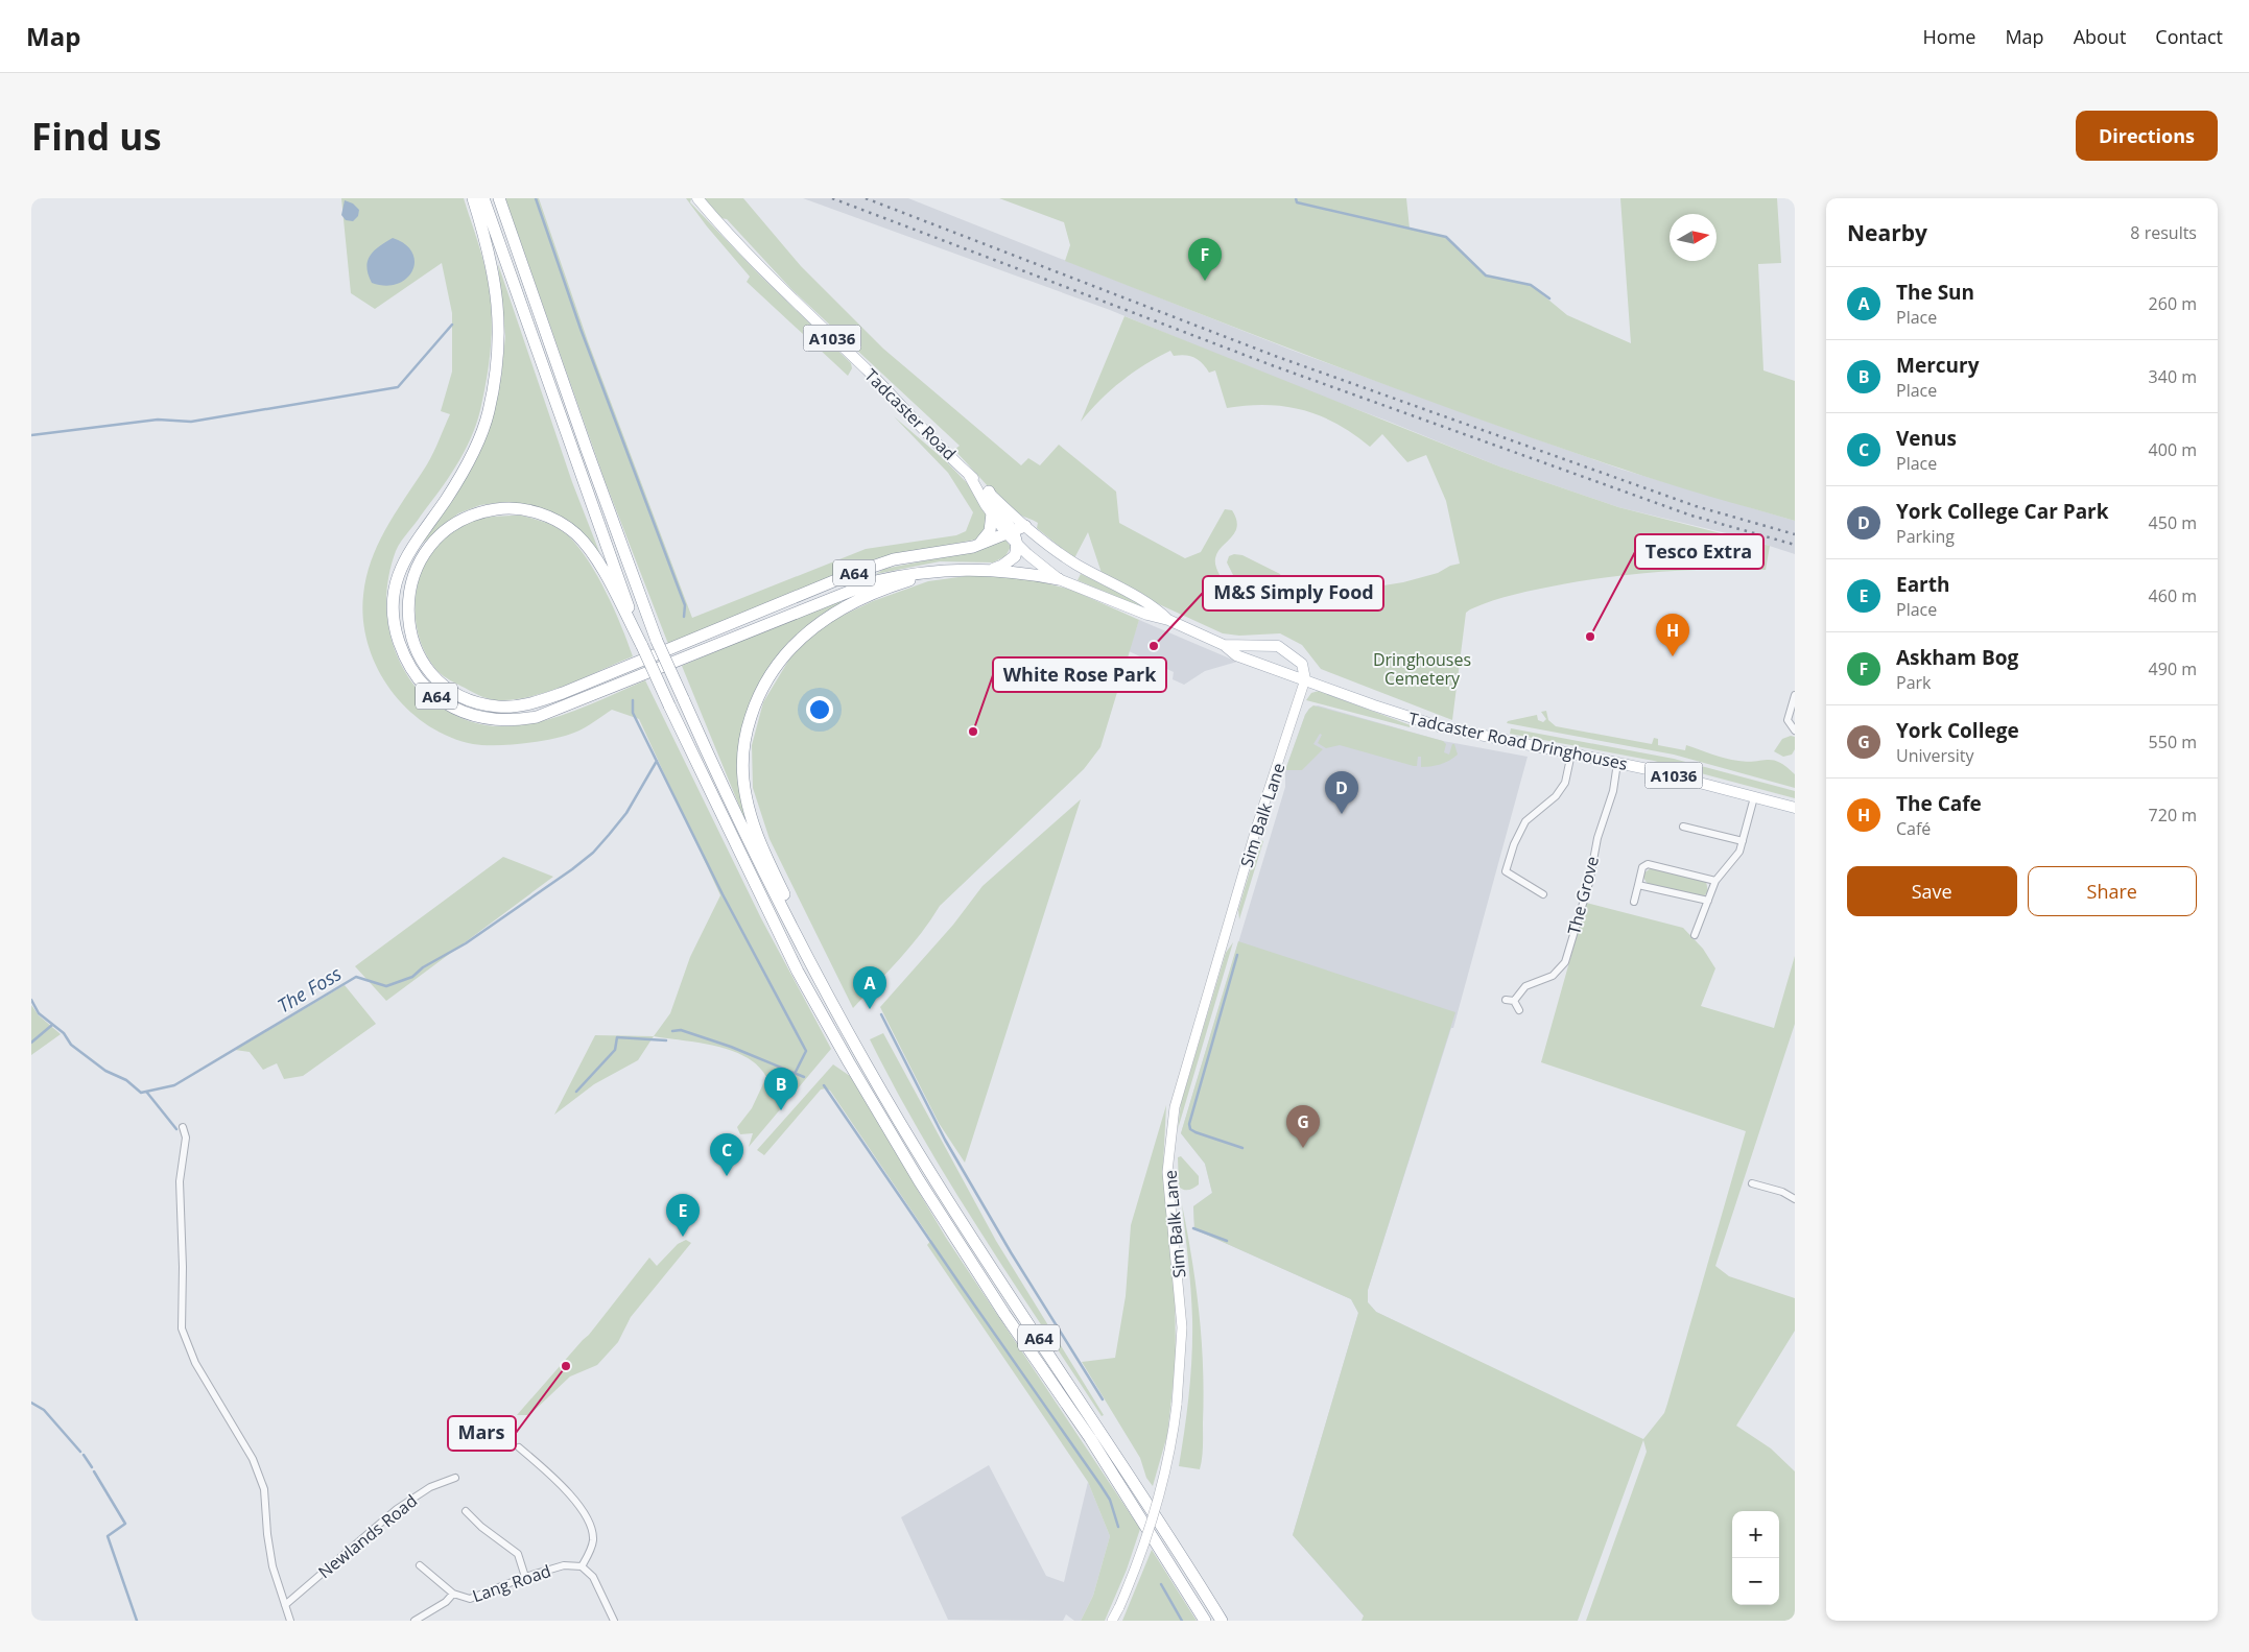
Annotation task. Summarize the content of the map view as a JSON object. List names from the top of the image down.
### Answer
{
  "streets": {
    "highway": ["A64"],
    "main road": ["A1036", "Tadcaster Road", "Tadcaster Road Dringhouses"],
    "street": [
      "Sim Balk Lane",
      "The Grove",
      "Newlands Road",
      "Lang Road"
    ]
  },
  "crossings": [
    ["Tadcaster Road", "A64"],
    ["Tadcaster Road", "Tadcaster Road Dringhouses"],
    ["Tadcaster Road", "Sim Balk Lane"],
    ["Tadcaster Road Dringhouses", "Sim Balk Lane"],
    ["Tadcaster Road Dringhouses", "The Grove"]
  ],
  "water": ["The Foss"],
  "parks": ["Dringhouses Cemetery"],
  "places": [
    "Tesco Extra",
    "M&S Simply Food",
    "White Rose Park",
    "Mars"
  ],
  "north": "right",
  "page": {
    "header": "Map",
    "nav": [
      "Home",
      "Map",
      "About",
      "Contact"
    ],
    "buttons": [
      "Directions",
      ["Save", "Share"]
    ],
    "title": "Find us",
    "heading": ["Nearby", "8 results"],
    "pins": [
      "F",
      "H",
      "D",
      "A",
      "B",
      "G",
      "C",
      "E"
    ],
    "list": [
      {
        "mark": "A",
        "name": "The Sun",
        "note": "Place",
        "value": "260 m"
      },
      {
        "mark": "B",
        "name": "Mercury",
        "note": "Place",
        "value": "340 m"
      },
      {
        "mark": "C",
        "name": "Venus",
        "note": "Place",
        "value": "400 m"
      },
      {
        "mark": "D",
        "name": "York College Car Park",
        "note": "Parking",
        "value": "450 m"
      },
      {
        "mark": "E",
        "name": "Earth",
        "note": "Place",
        "value": "460 m"
      },
      {
        "mark": "F",
        "name": "Askham Bog",
        "note": "Park",
        "value": "490 m"
      },
      {
        "mark": "G",
        "name": "York College",
        "note": "University",
        "value": "550 m"
      },
      {
        "mark": "H",
        "name": "The Cafe",
        "note": "Café",
        "value": "720 m"
      }
    ],
    "map_buttons": ["+", "−"]
  }
}
